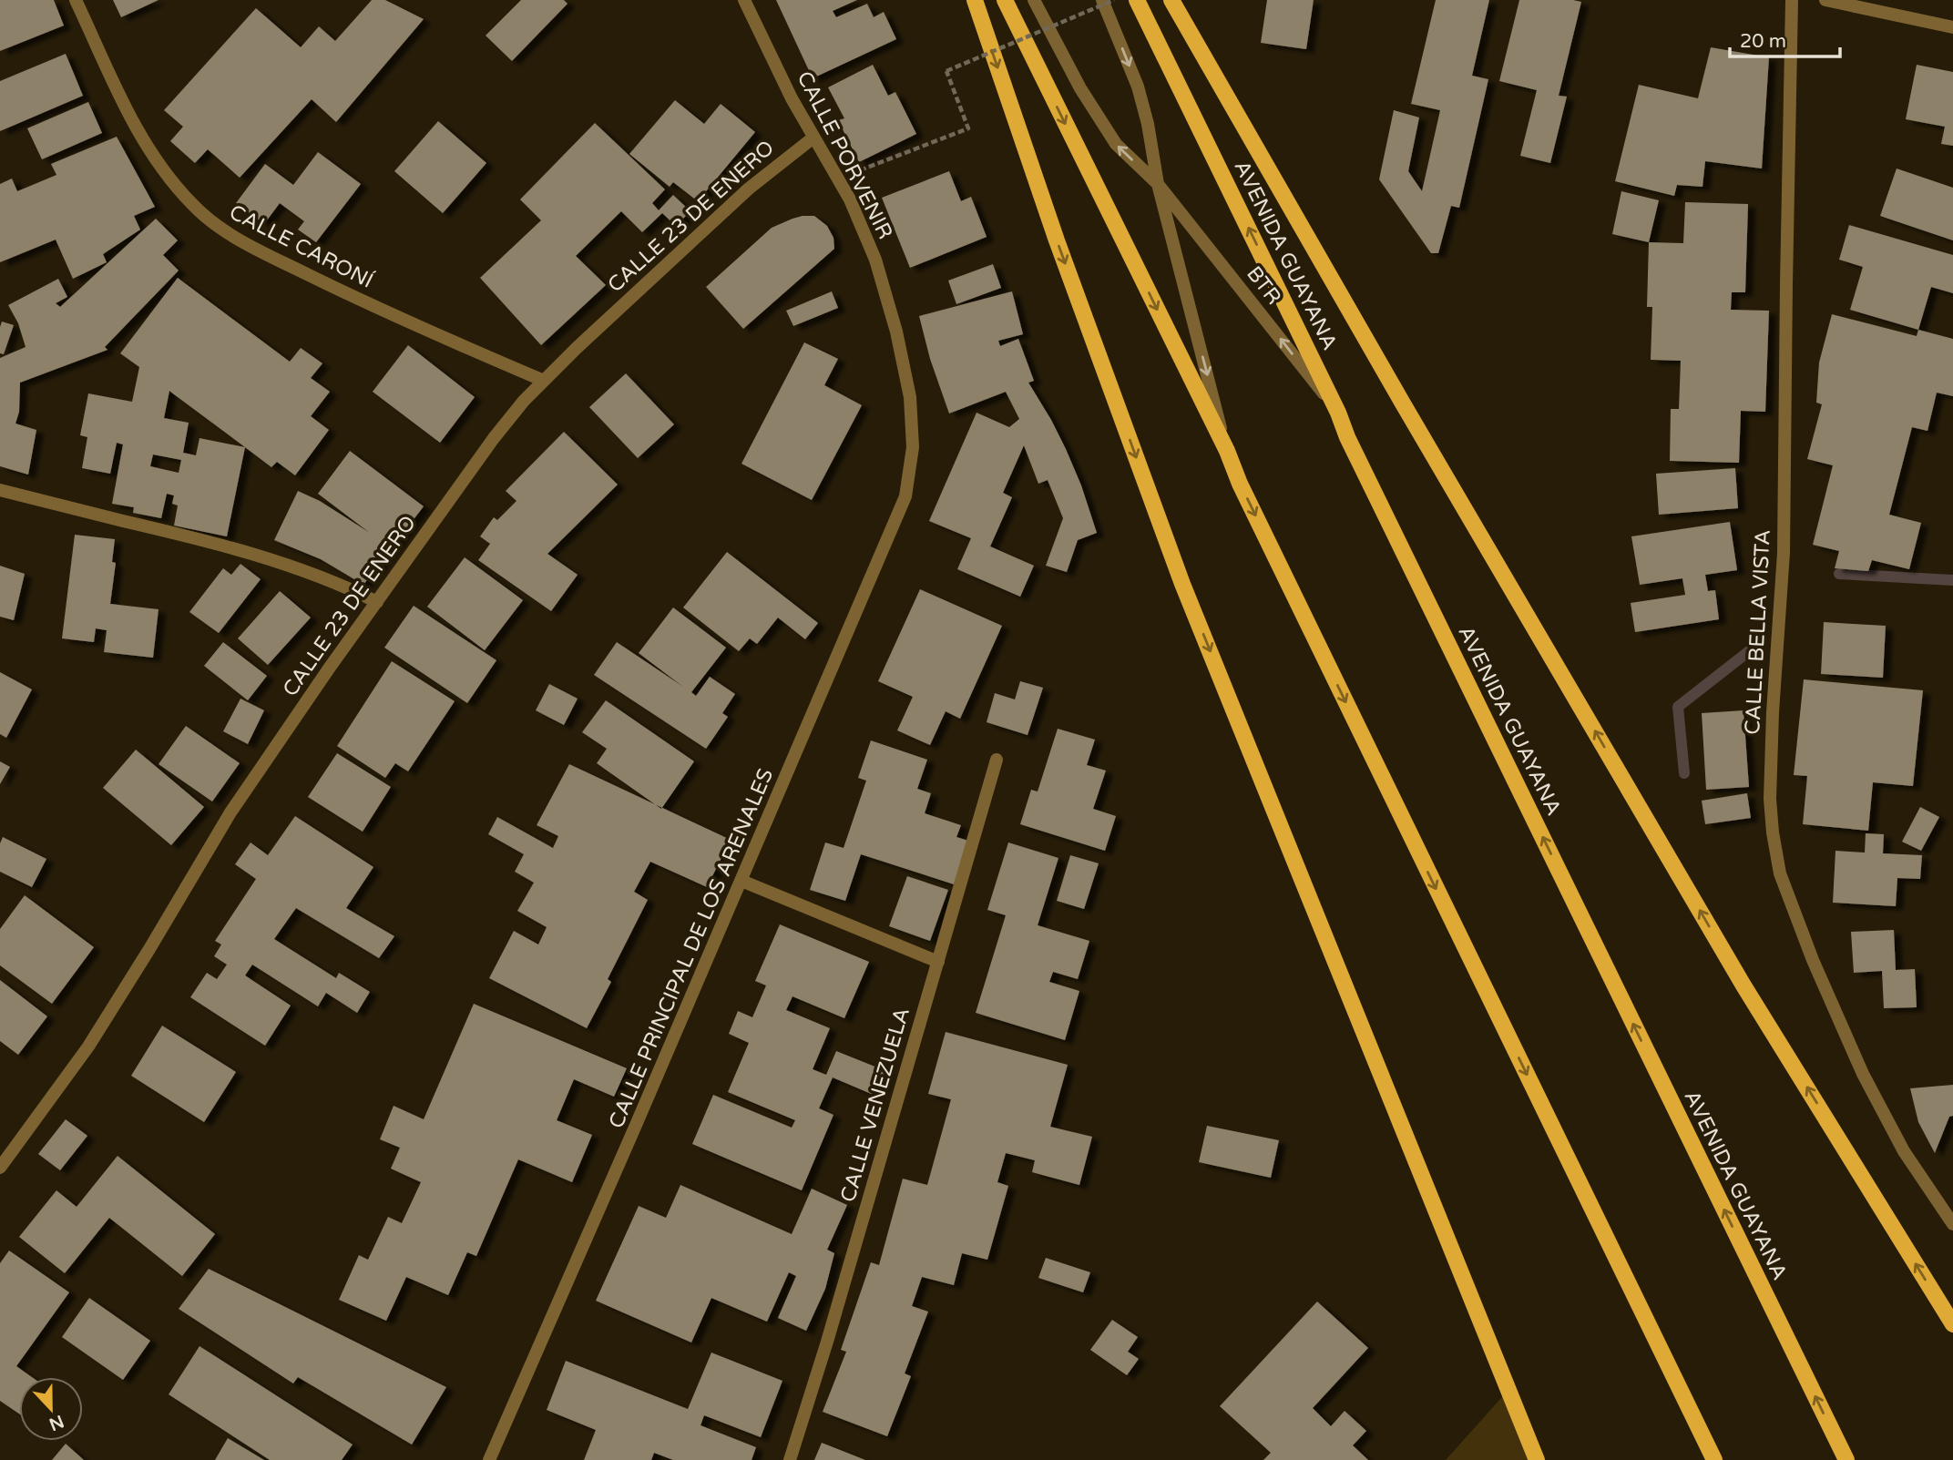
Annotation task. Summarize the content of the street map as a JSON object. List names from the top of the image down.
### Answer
{
  "streets": {
    "main road": ["AVENIDA GUAYANA"],
    "street": [
      "CALLE PORVENIR",
      "CALLE 23 DE ENERO",
      "CALLE CARONÍ",
      "BTR",
      "CALLE BELLA VISTA",
      "CALLE PRINCIPAL DE LOS ARENALES",
      "CALLE VENEZUELA"
    ]
  },
  "crossings": [
    ["CALLE PORVENIR", "CALLE 23 DE ENERO"],
    ["CALLE PORVENIR", "CALLE PRINCIPAL DE LOS ARENALES"],
    ["CALLE 23 DE ENERO", "CALLE CARONÍ"],
    ["AVENIDA GUAYANA", "BTR"]
  ],
  "scale_bar": "20 m",
  "north": "bottom"
}
